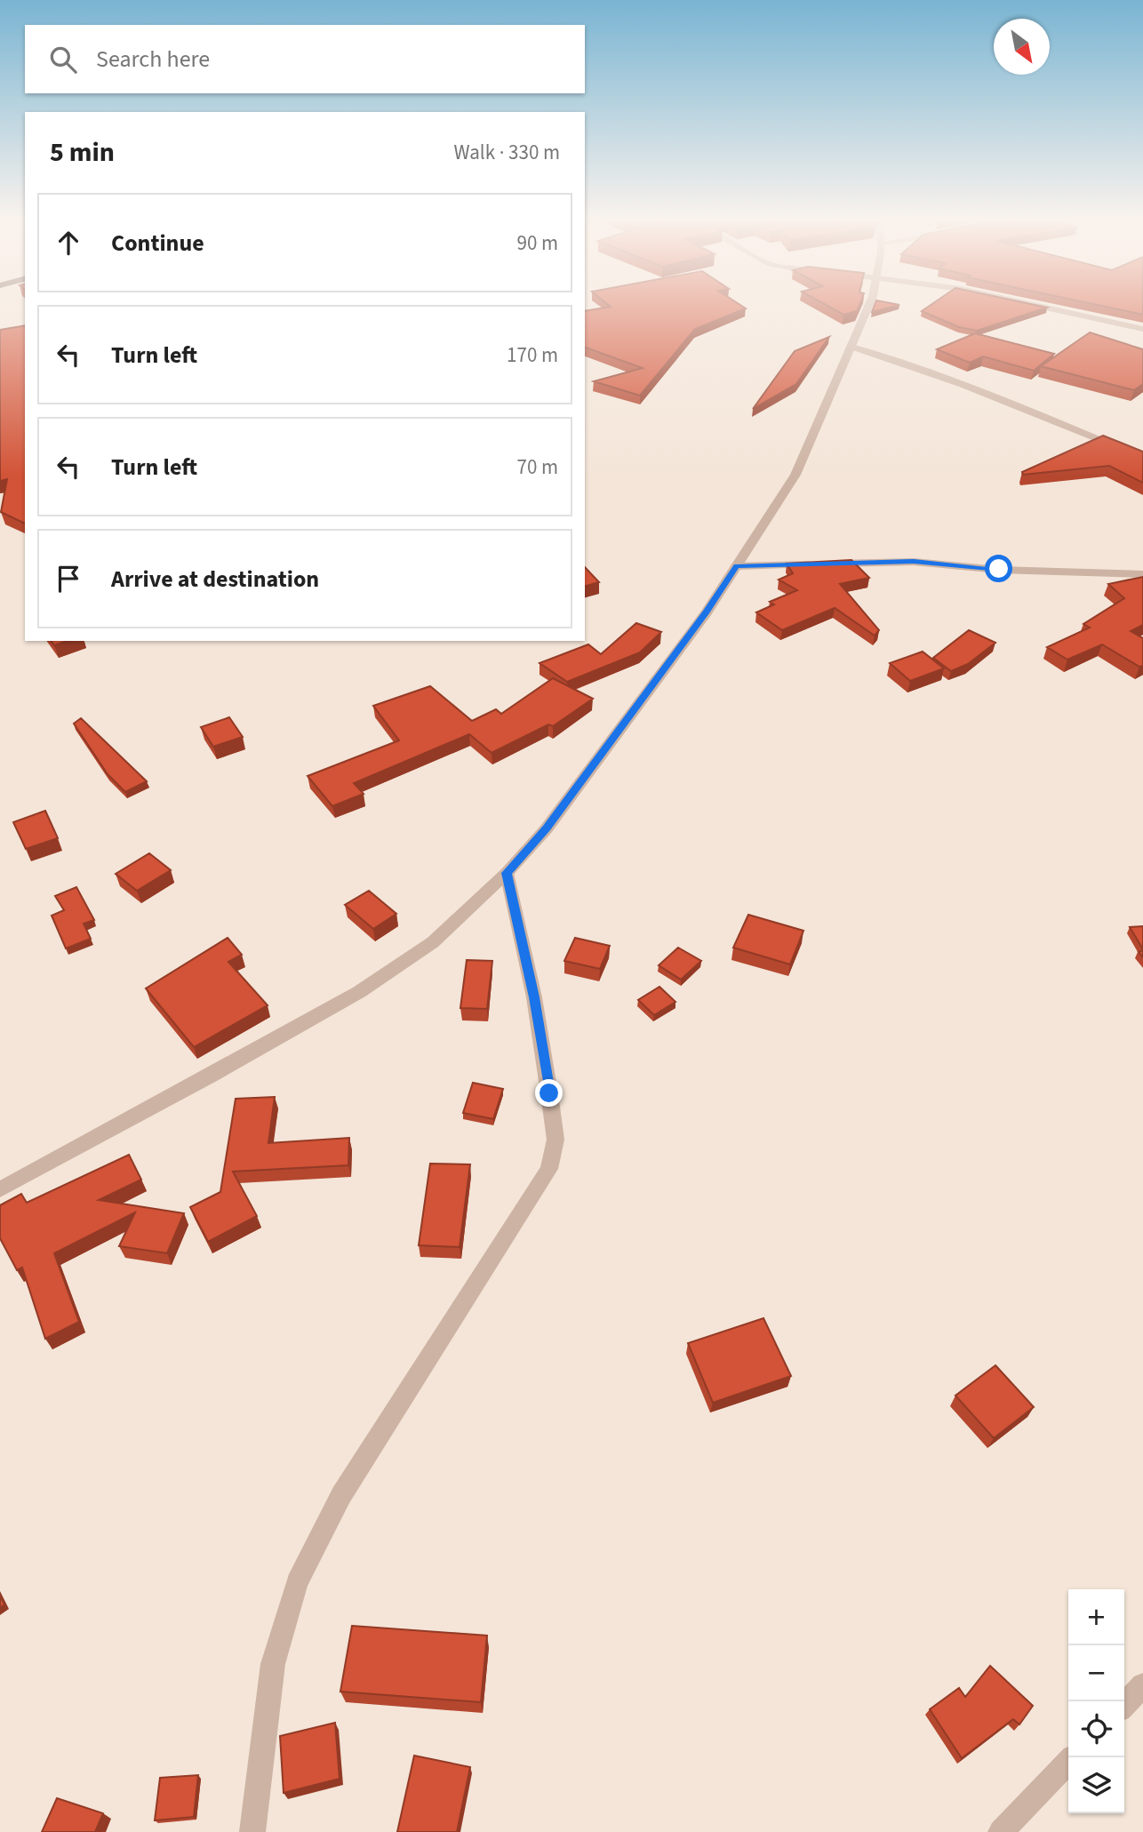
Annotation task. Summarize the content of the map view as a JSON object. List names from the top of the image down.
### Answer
{
  "north": "bottom right",
  "page": {
    "search": "Search here",
    "heading": ["5 min", "Walk · 330 m"],
    "list": [
      ["Continue", "90 m"],
      ["Turn left", "170 m"],
      ["Turn left", "70 m"],
      "Arrive at destination"
    ],
    "map_buttons": ["+", "−"]
  }
}
